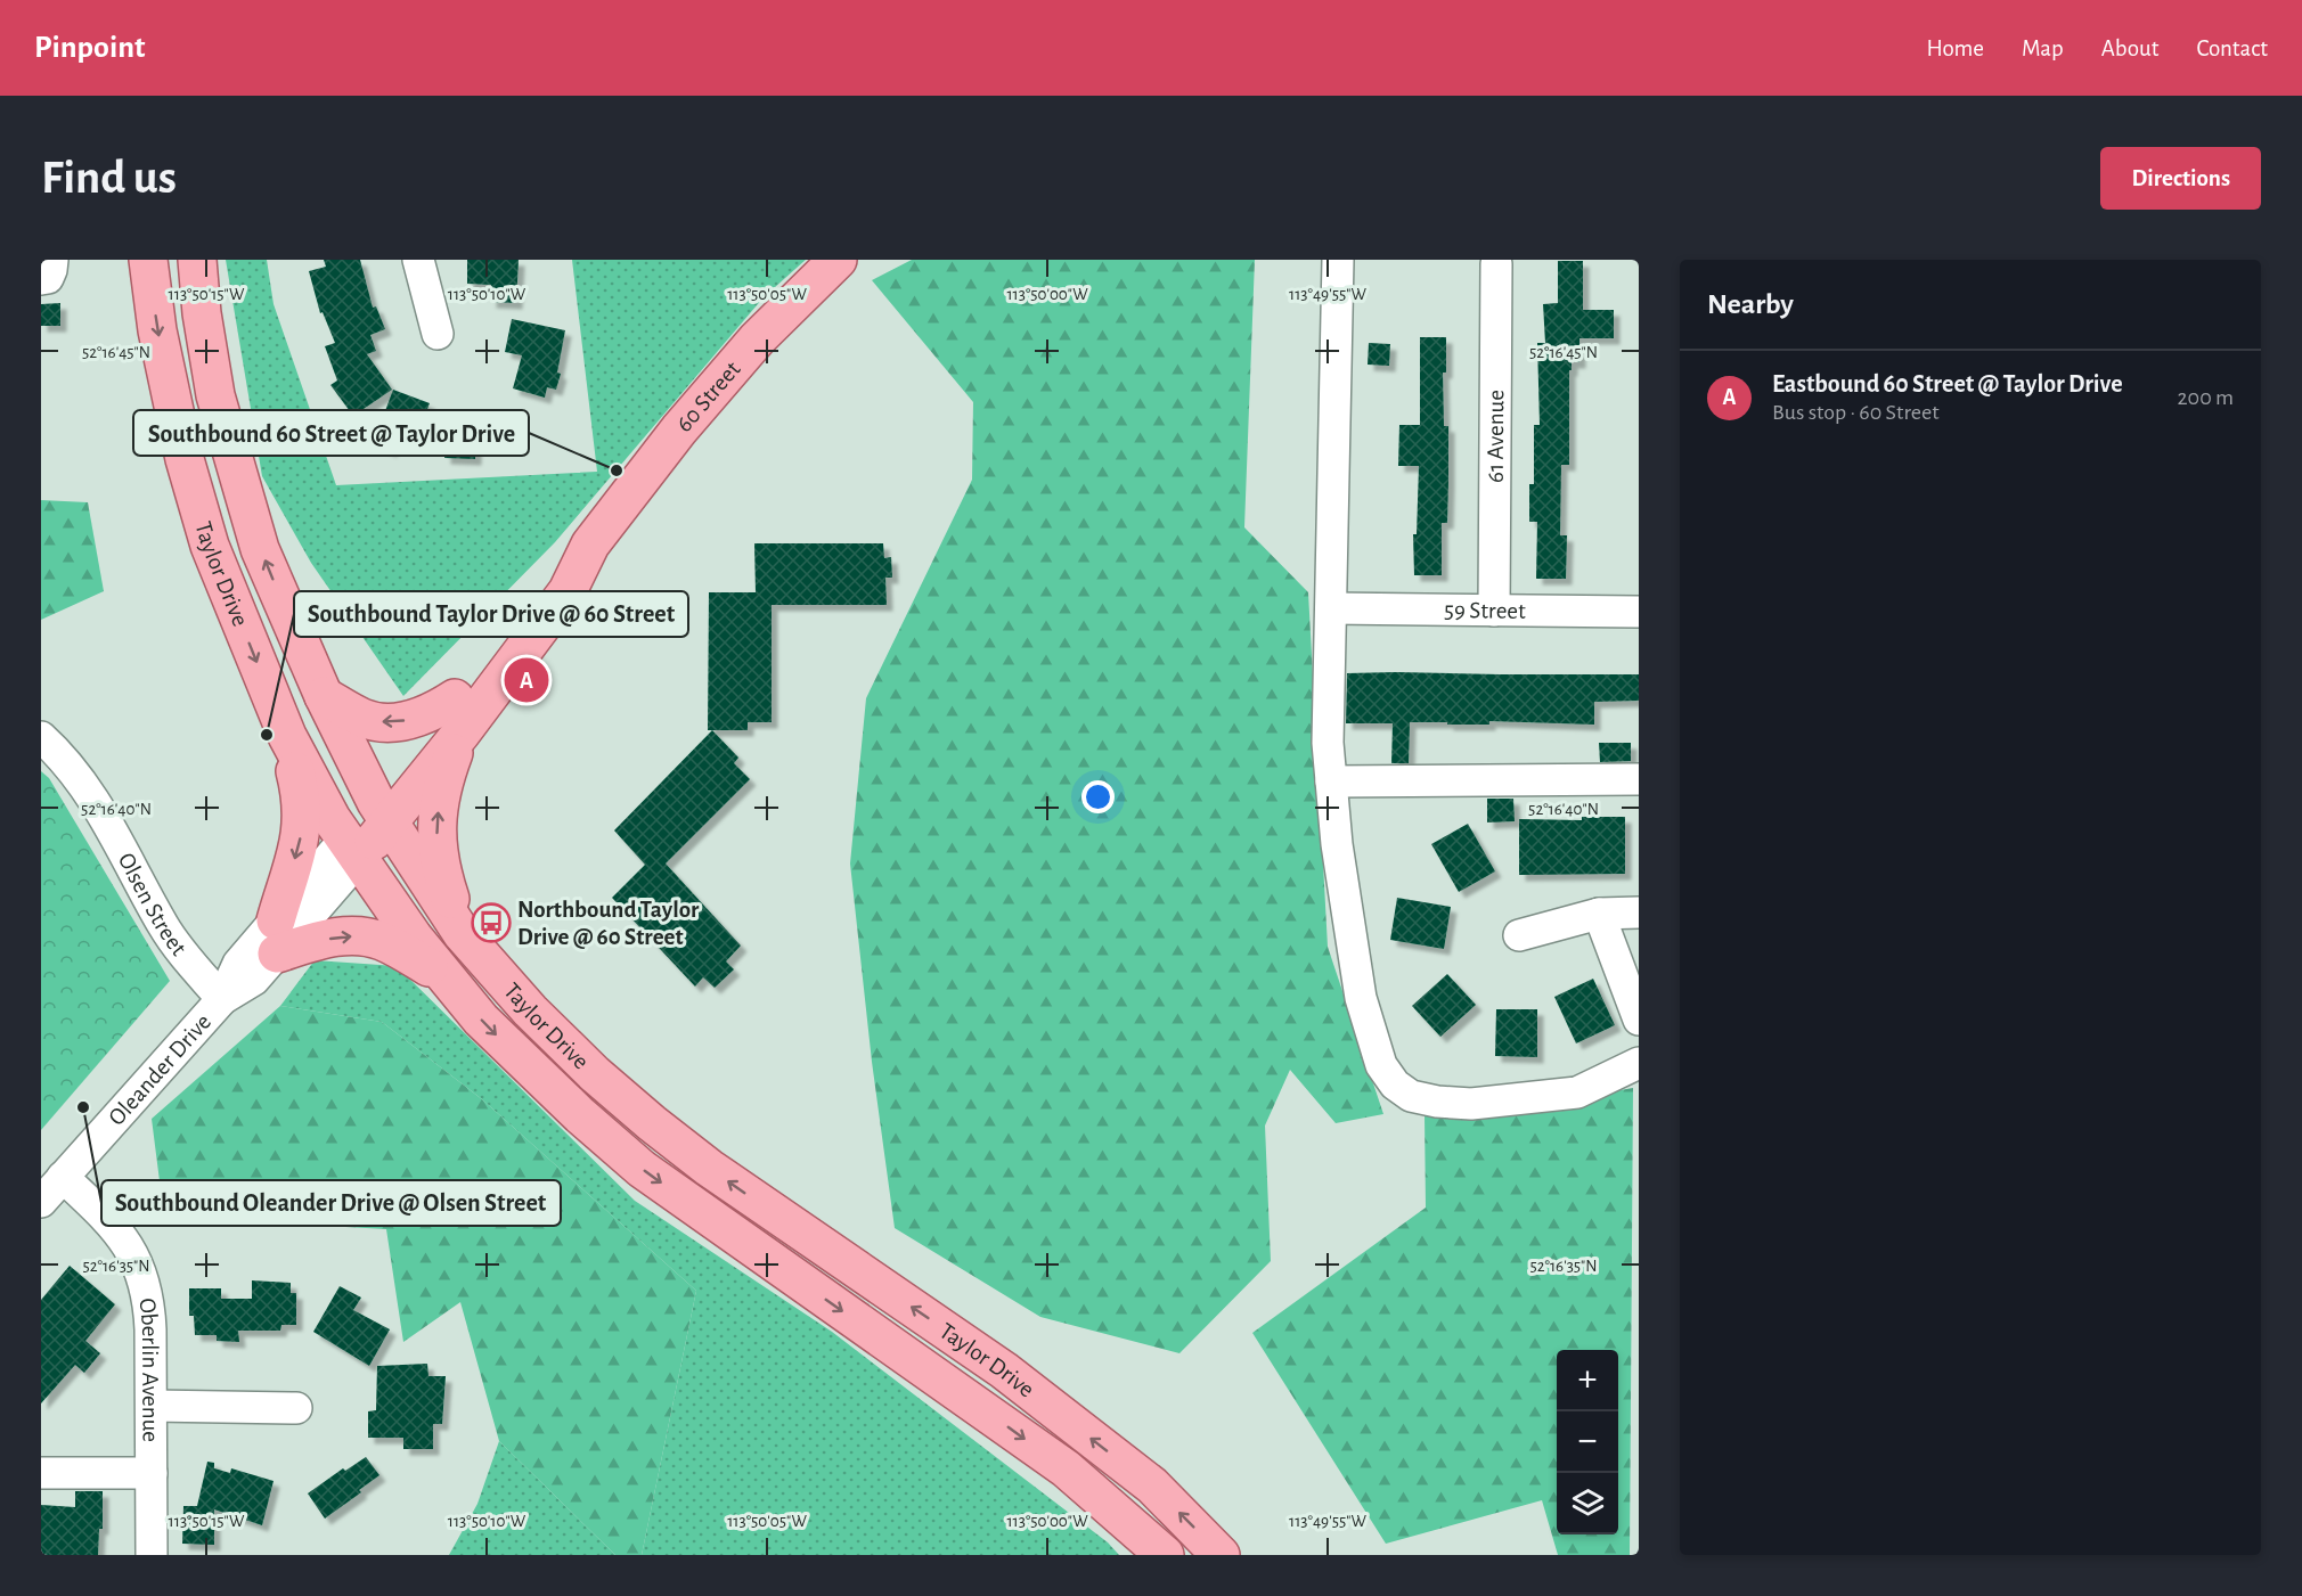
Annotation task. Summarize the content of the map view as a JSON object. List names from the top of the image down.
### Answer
{
  "streets": {
    "main road": ["60 Street", "Taylor Drive"],
    "street": [
      "61 Avenue",
      "59 Street",
      "Olsen Street",
      "Oleander Drive",
      "Oberlin Avenue"
    ]
  },
  "crossings": [
    ["60 Street", "Taylor Drive"],
    ["60 Street", "Oleander Drive"],
    ["61 Avenue", "59 Street"],
    ["Taylor Drive", "Oleander Drive"],
    ["Olsen Street", "Oleander Drive"],
    ["Oleander Drive", "Oberlin Avenue"]
  ],
  "places": {
    "other": ["Southbound 60 Street @ Taylor Drive", "Southbound Taylor Drive @ 60 Street", "Southbound Oleander Drive @ Olsen Street"],
    "bus stop": ["Northbound Taylor Drive @ 60 Street"]
  },
  "page": {
    "header": "Pinpoint",
    "nav": [
      "Home",
      "Map",
      "About",
      "Contact"
    ],
    "buttons": "Directions",
    "title": "Find us",
    "heading": "Nearby",
    "list": [
      {
        "mark": "A",
        "name": "Eastbound 60 Street @ Taylor Drive",
        "note": "Bus stop · 60 Street",
        "value": "200 m"
      }
    ],
    "pins": "A",
    "map_buttons": ["+", "−"]
  },
  "coordinates": [
    "113°50'15\"W",
    "113°50'10\"W",
    "113°50'05\"W",
    "113°50'00\"W",
    "113°49'55\"W",
    "52°16'45\"N",
    "52°16'40\"N",
    "52°16'35\"N"
  ]
}
